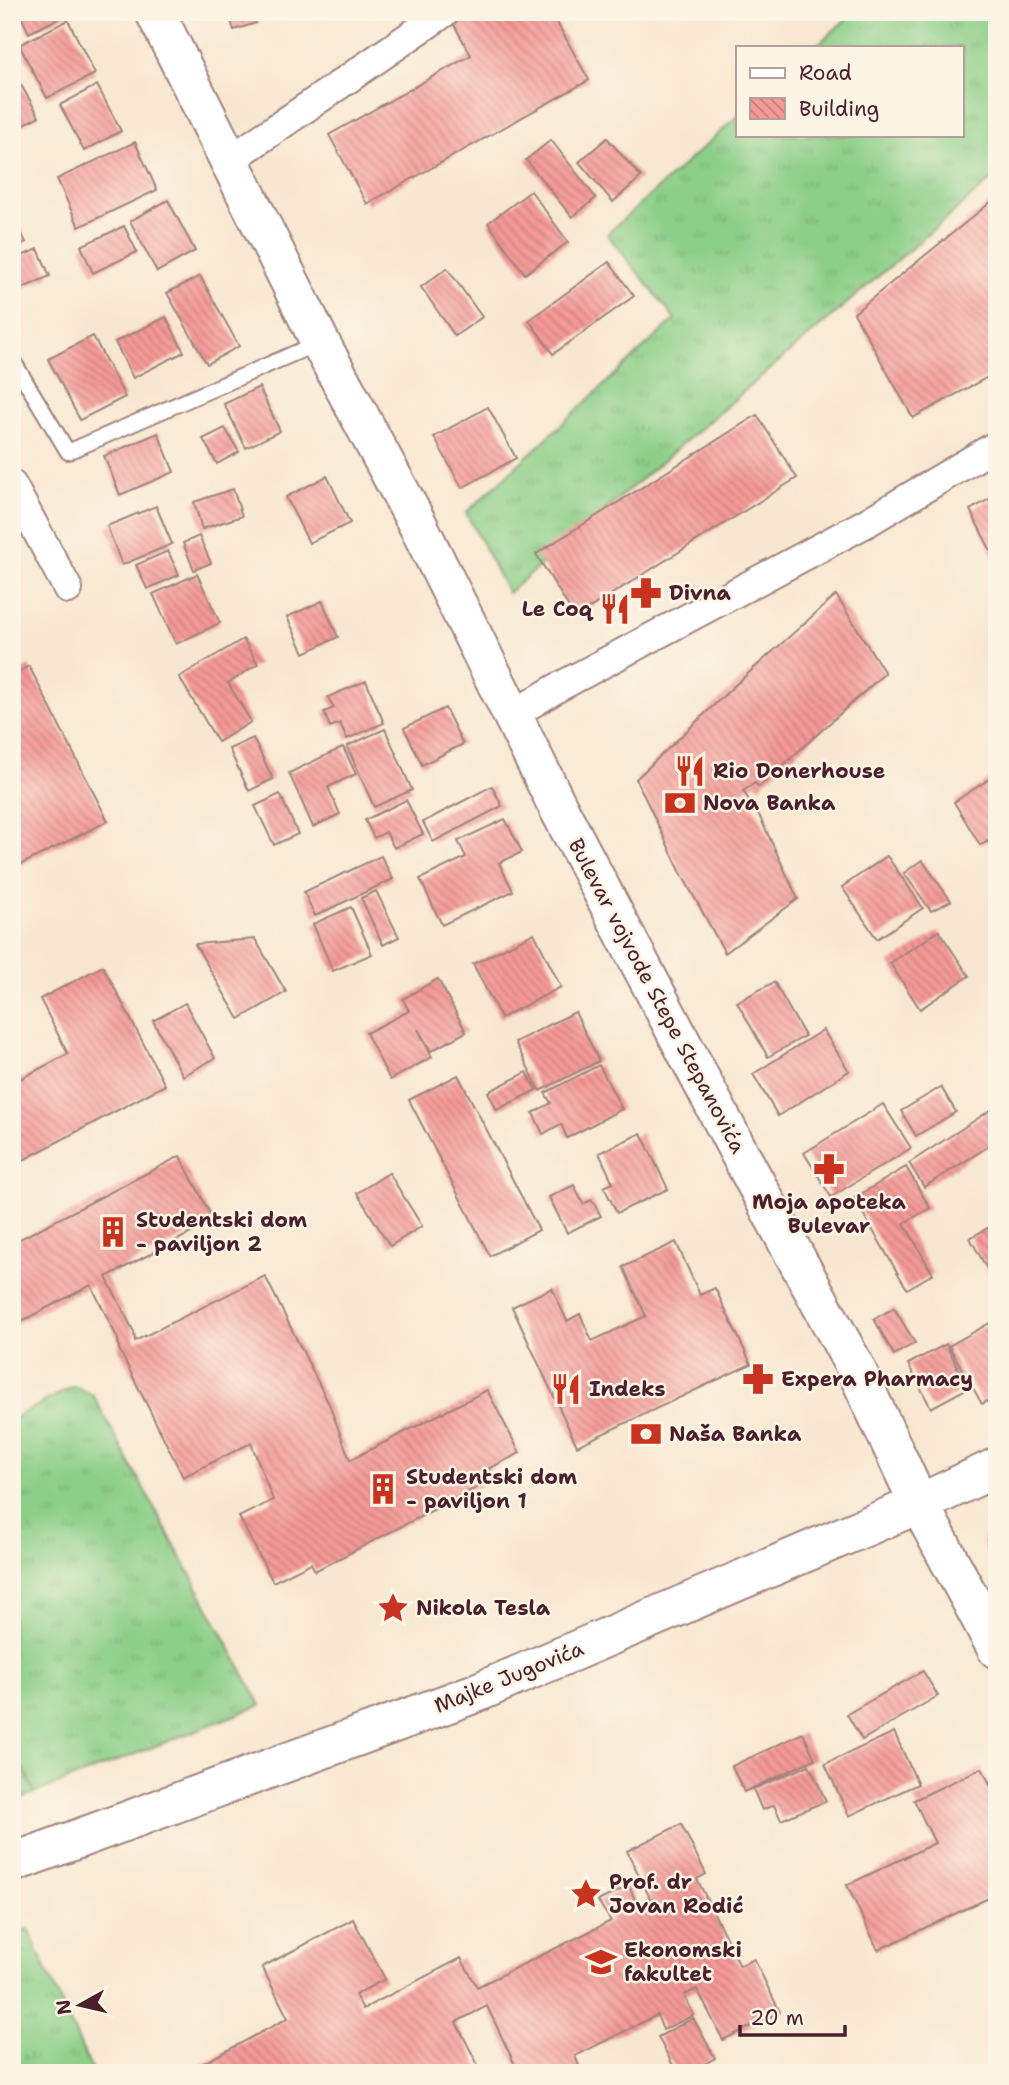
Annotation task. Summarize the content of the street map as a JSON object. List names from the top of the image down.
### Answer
{
  "streets": {
    "street": ["Bulevar vojvode Stepe Stepanovića", "Majke Jugovića"]
  },
  "crossings": [
    ["Bulevar vojvode Stepe Stepanovića", "Majke Jugovića"]
  ],
  "places": {
    "pharmacy": ["Divna", "Moja apoteka Bulevar", "Expera Pharmacy"],
    "restaurant": ["Le Coq", "Rio Donerhouse", "Indeks"],
    "bank": ["Nova Banka", "Naša Banka"],
    "building": ["Studentski dom - paviljon 2", "Studentski dom - paviljon 1"],
    "place": ["Nikola Tesla", "Prof. dr Jovan Rodić"],
    "school or university": ["Ekonomski fakultet"]
  },
  "legend": ["Road", "Building"],
  "scale_bar": "20 m",
  "north": "left"
}
